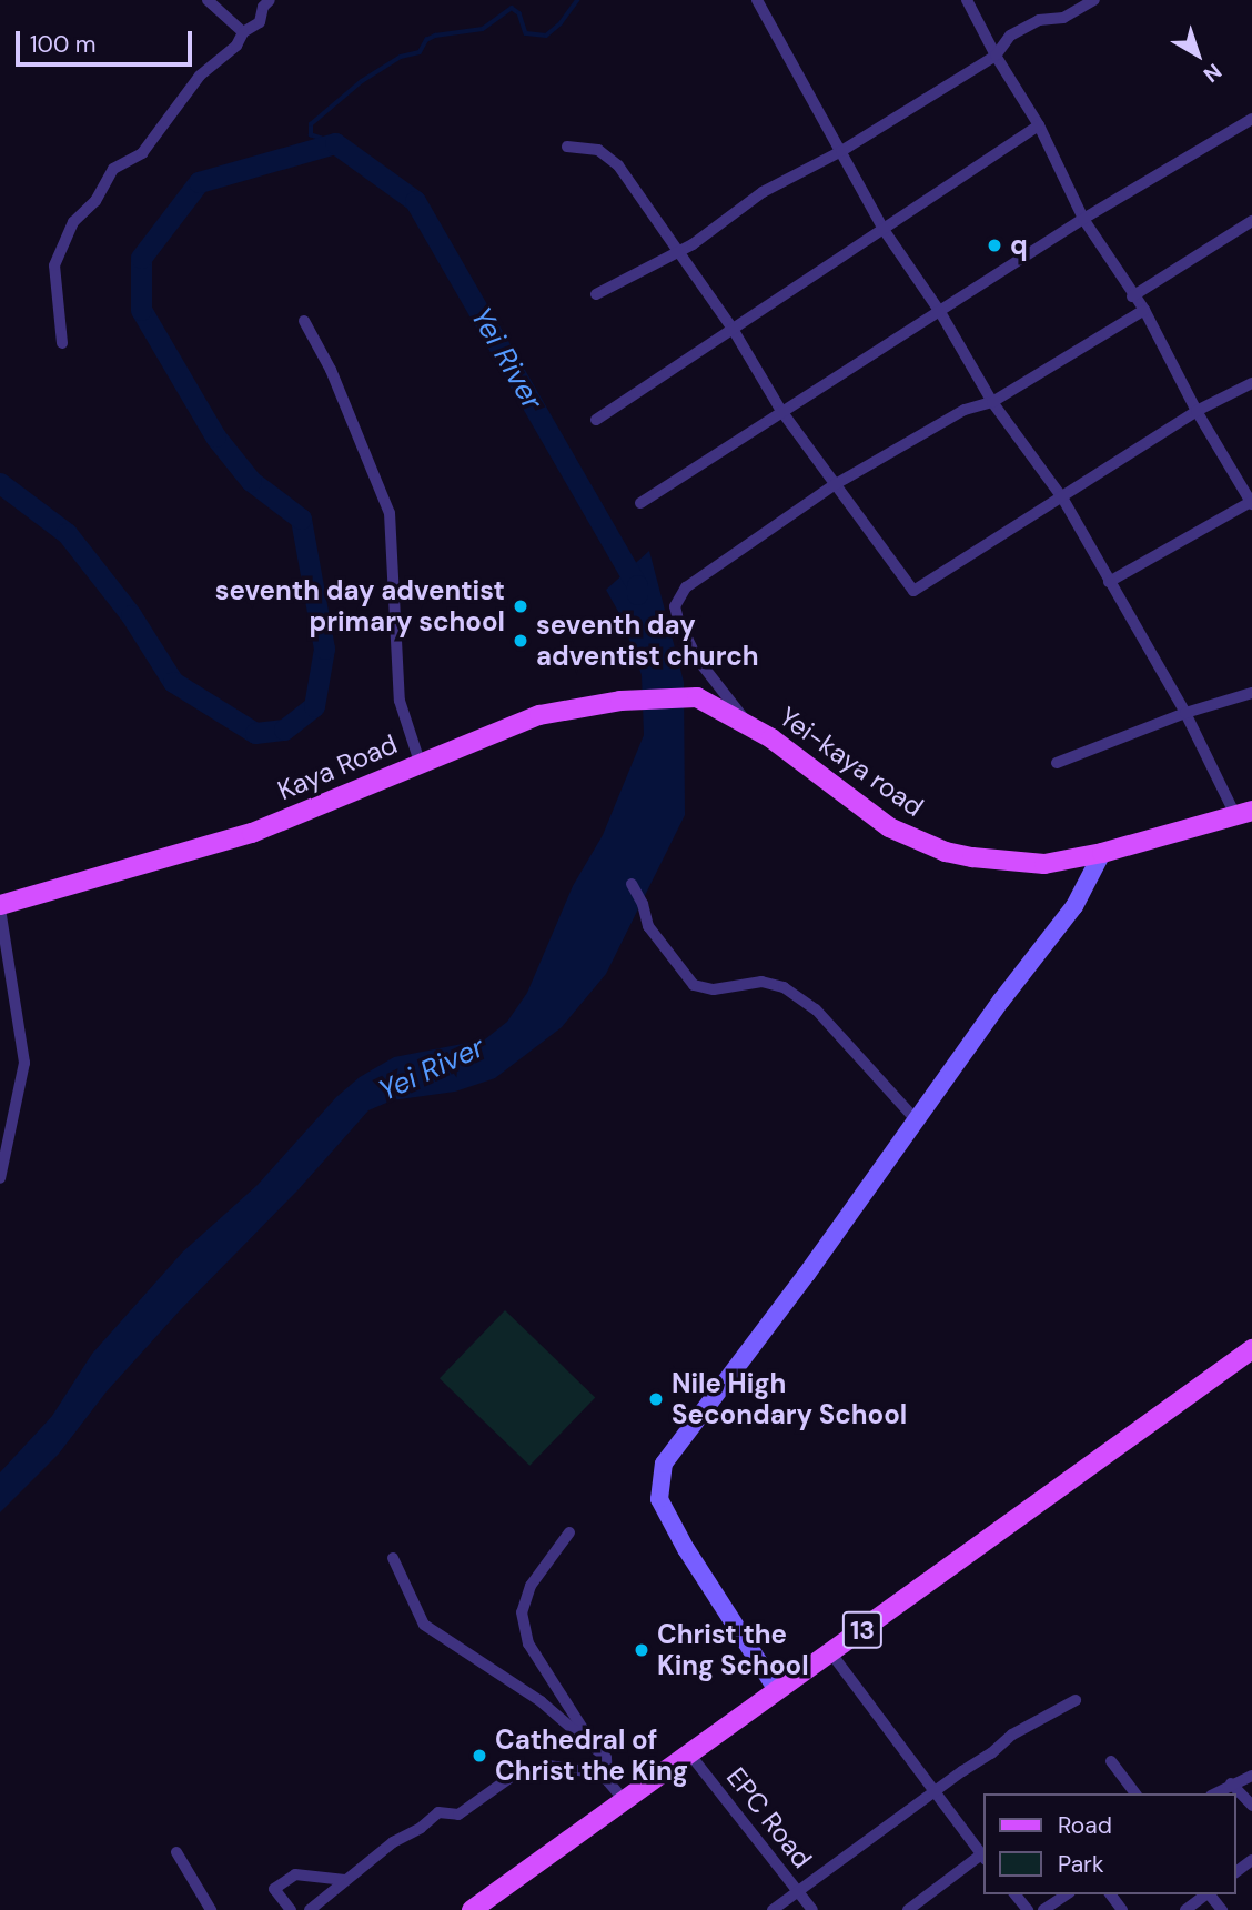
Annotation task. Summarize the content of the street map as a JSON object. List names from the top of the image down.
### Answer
{
  "streets": {
    "main road": ["Yei-kaya road", "Kaya Road", "13"],
    "street": ["EPC Road"]
  },
  "crossings": [
    ["Yei-kaya road", "Kaya Road"],
    ["13", "EPC Road"]
  ],
  "water": ["Yei River"],
  "places": [
    "q",
    "seventh day adventist primary school",
    "seventh day adventist church",
    "Nile High Secondary School",
    "Christ the King School",
    "Cathedral of Christ the King"
  ],
  "legend": ["Road", "Park"],
  "scale_bar": "100 m",
  "north": "bottom right"
}
